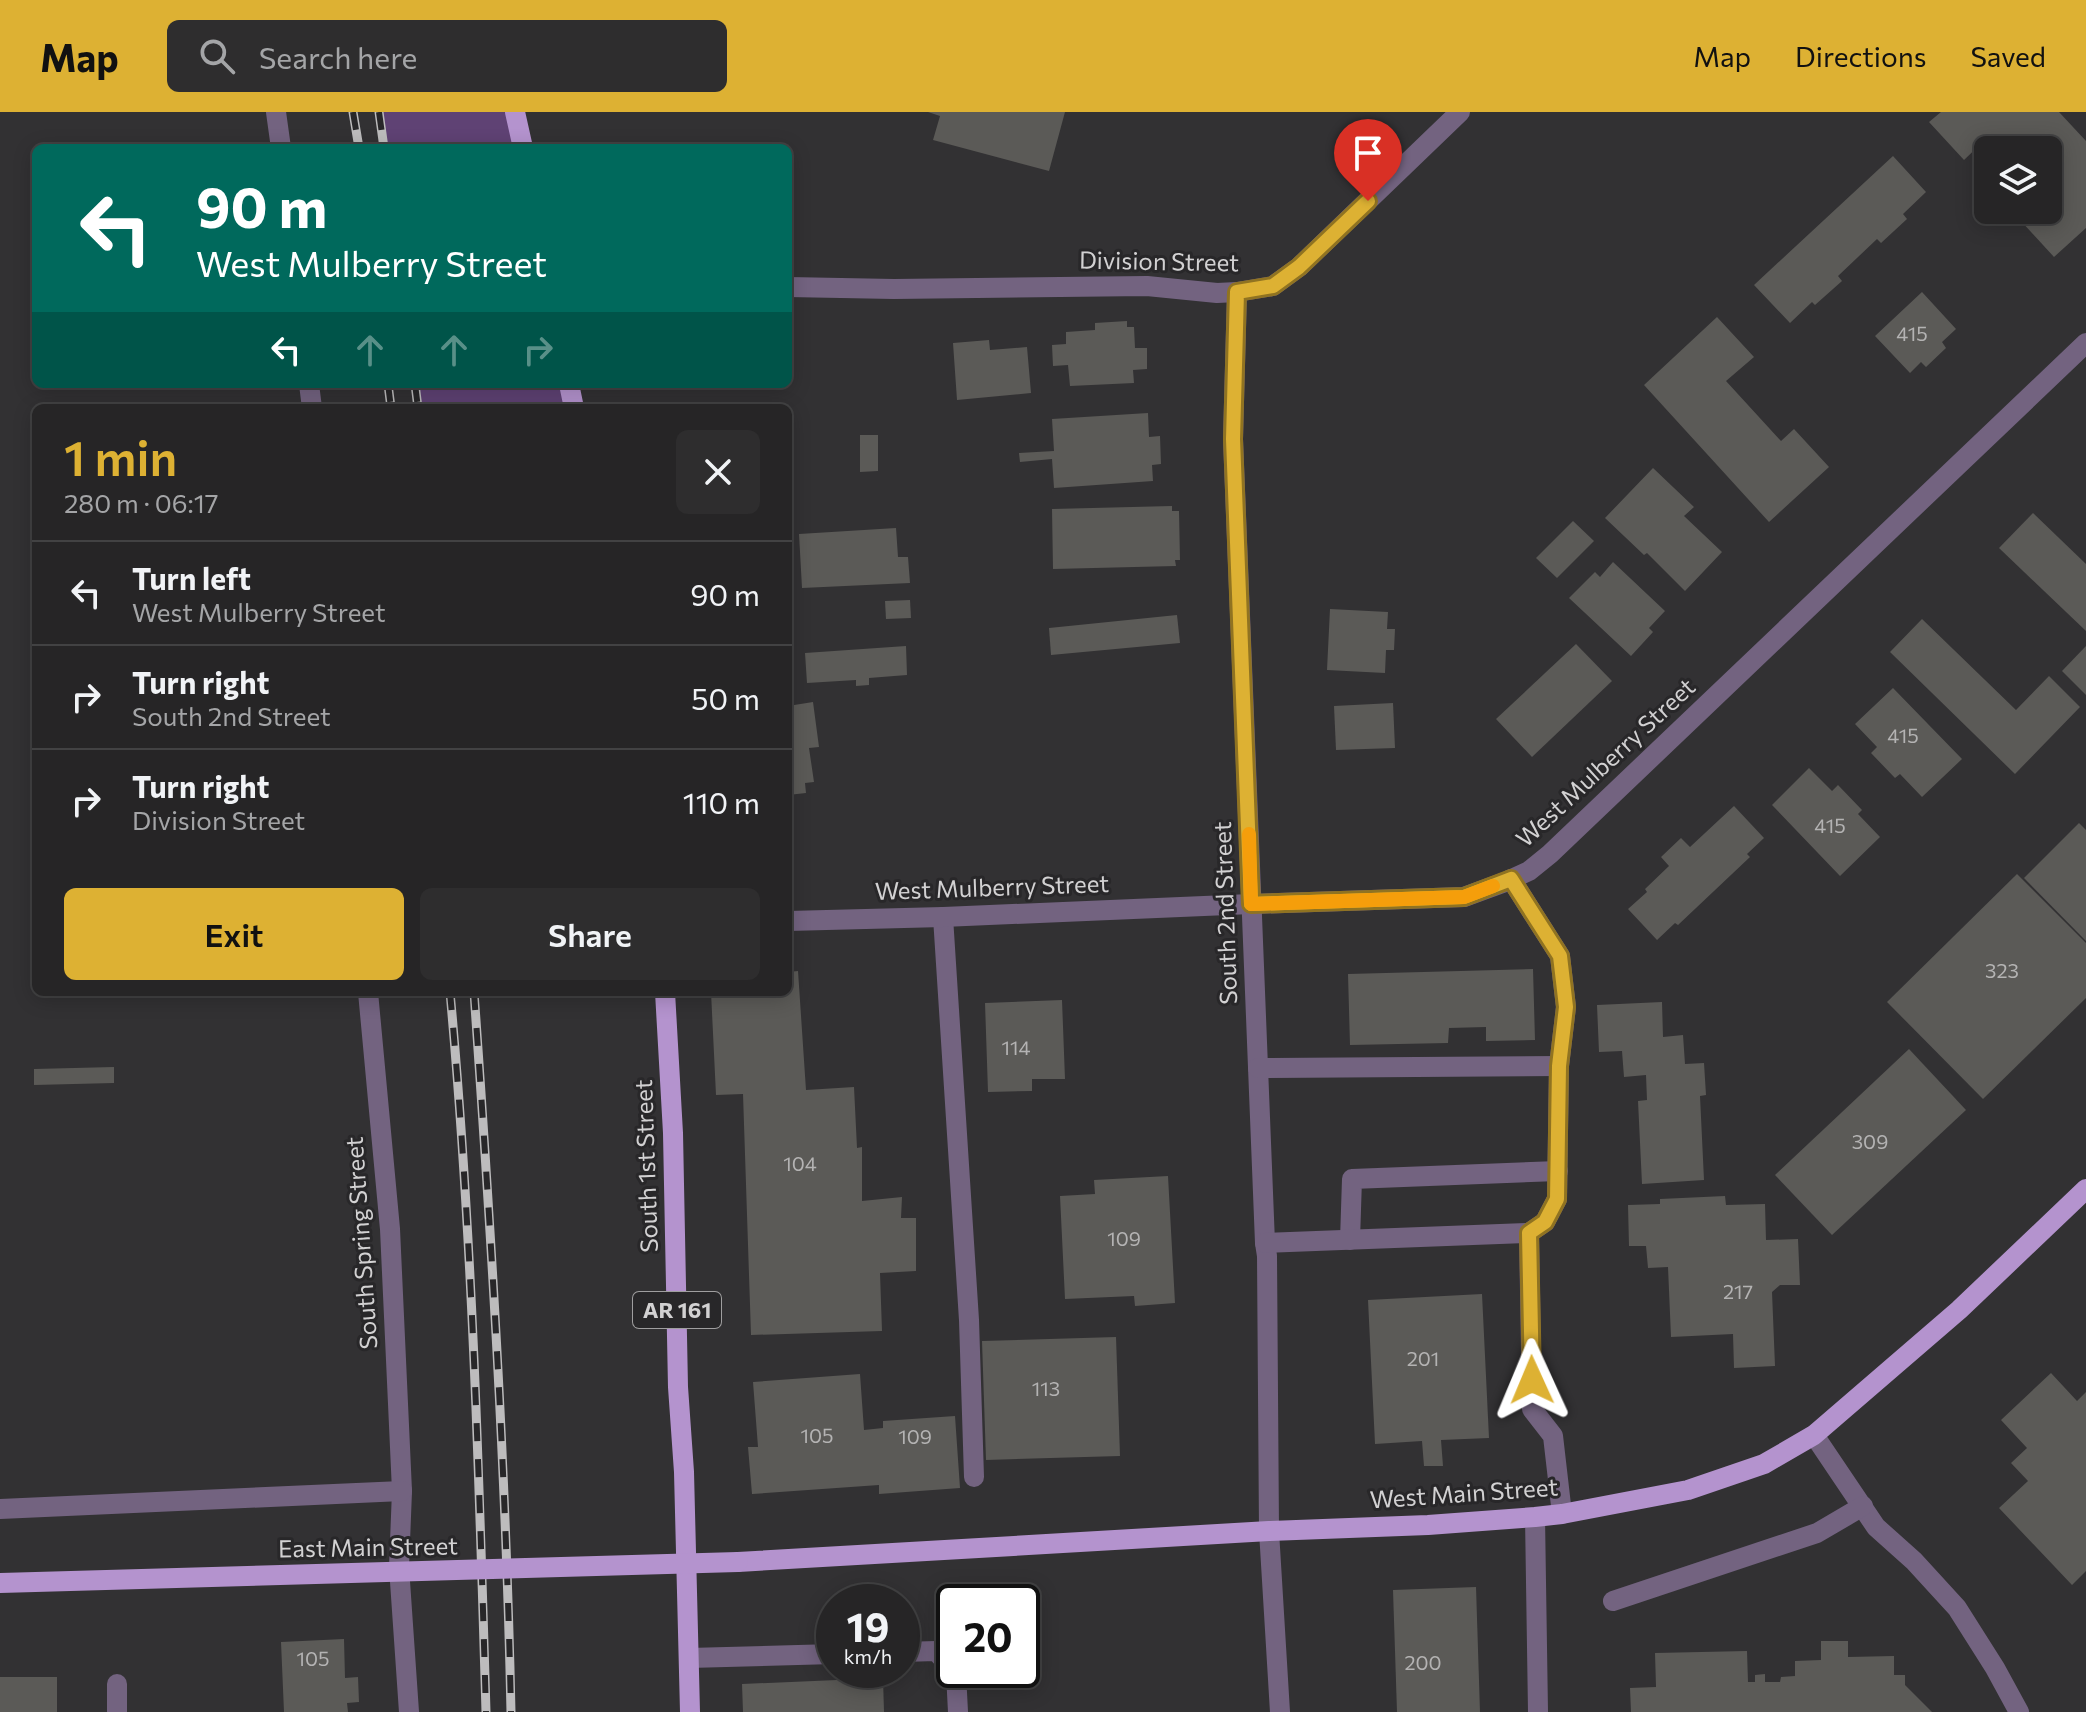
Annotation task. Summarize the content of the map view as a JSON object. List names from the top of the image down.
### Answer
{
  "streets": {
    "main road": [
      "South 1st Street",
      "AR 161",
      "West Main Street",
      "East Main Street"
    ],
    "street": [
      "Division Street",
      "West Mulberry Street",
      "South 2nd Street",
      "South Spring Street"
    ]
  },
  "crossings": [
    ["Division Street", "South 2nd Street"],
    ["West Mulberry Street", "South 2nd Street"],
    ["South 2nd Street", "West Main Street"],
    ["South 1st Street", "AR 161"],
    ["West Main Street", "East Main Street"]
  ],
  "house_numbers": [
    "415",
    "415",
    "415",
    "323",
    "114",
    "309",
    "104",
    "109",
    "217",
    "201",
    "113",
    "105",
    "109",
    "105",
    "200"
  ],
  "page": {
    "header": "Map",
    "search": "Search here",
    "nav": ["Map", "Directions", "Saved"],
    "turn": ["90 m", "West Mulberry Street"],
    "heading": ["1 min", "280 m · 06:17"],
    "list": [
      {
        "name": "Turn left",
        "note": "West Mulberry Street",
        "value": "90 m"
      },
      {
        "name": "Turn right",
        "note": "South 2nd Street",
        "value": "50 m"
      },
      {
        "name": "Turn right",
        "note": "Division Street",
        "value": "110 m"
      }
    ],
    "buttons": ["Exit", "Share"],
    "speed": "19 km/h",
    "limit": "20"
  }
}
